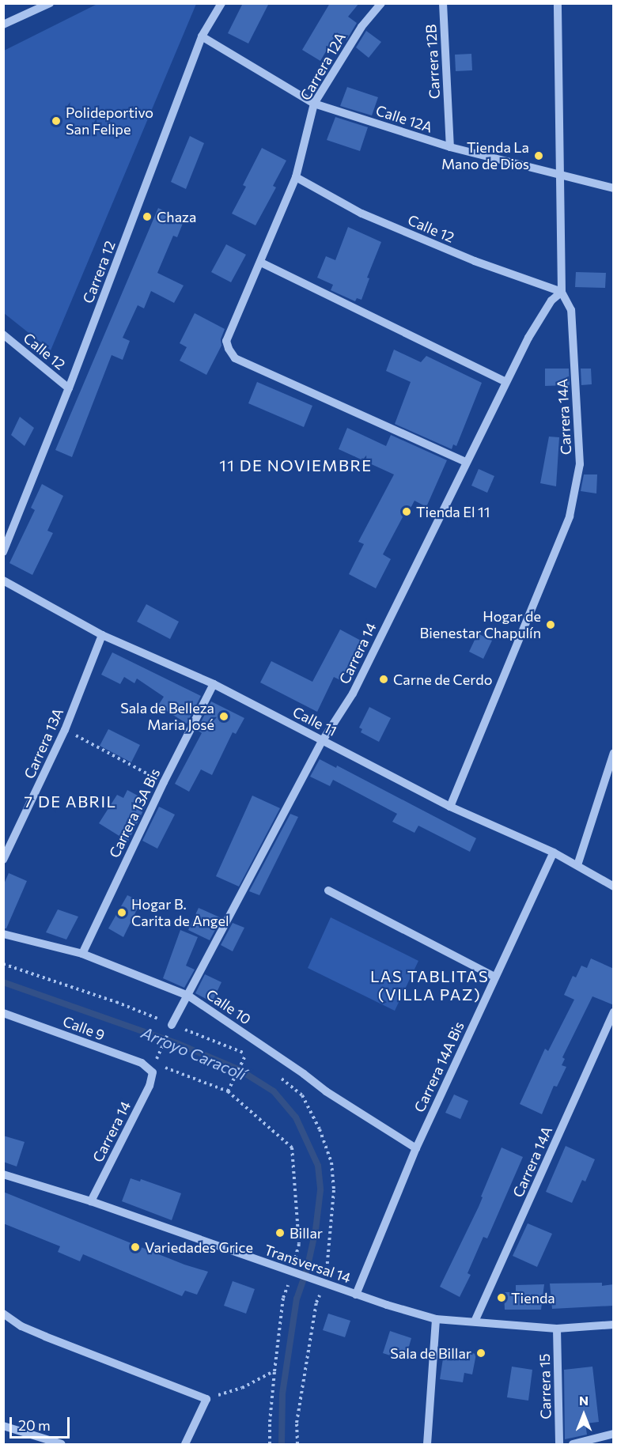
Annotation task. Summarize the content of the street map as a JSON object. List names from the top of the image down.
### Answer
{
  "streets": {
    "street": [
      "Carrera 12B",
      "Carrera 12A",
      "Calle 12A",
      "Calle 12",
      "Carrera 12",
      "Carrera 14A",
      "Carrera 14",
      "Calle 11",
      "Carrera 13A",
      "Carrera 13A Bis",
      "Calle 10",
      "Calle 9",
      "Carrera 14A Bis",
      "Transversal 14",
      "Carrera 15"
    ]
  },
  "crossings": [
    ["Carrera 12B", "Calle 12A"],
    ["Carrera 12A", "Calle 12A"],
    ["Carrera 12A", "Calle 12"],
    ["Carrera 12A", "Carrera 14"],
    ["Calle 12A", "Carrera 12"],
    ["Calle 12A", "Carrera 14A"],
    ["Calle 12", "Carrera 12"],
    ["Calle 12", "Carrera 14A"],
    ["Calle 12", "Carrera 14"],
    ["Carrera 14A", "Carrera 14"],
    ["Carrera 14A", "Calle 11"],
    ["Carrera 14A", "Transversal 14"],
    ["Carrera 14", "Calle 11"],
    ["Carrera 14", "Calle 10"],
    ["Carrera 14", "Calle 9"],
    ["Carrera 14", "Transversal 14"],
    ["Calle 11", "Carrera 13A"],
    ["Calle 11", "Carrera 13A Bis"],
    ["Calle 11", "Carrera 14A Bis"],
    ["Carrera 13A Bis", "Calle 10"],
    ["Calle 10", "Carrera 14A Bis"],
    ["Carrera 14A Bis", "Transversal 14"],
    ["Transversal 14", "Carrera 15"]
  ],
  "districts": ["11 DE NOVIEMBRE", "7 DE ABRIL", "LAS TABLITAS (VILLA PAZ)"],
  "water": ["Arroyo Caracolí"],
  "places": [
    "Polideportivo San Felipe",
    "Tienda La Mano de Dios",
    "Chaza",
    "Tienda El 11",
    "Hogar de Bienestar Chapulín",
    "Carne de Cerdo",
    "Sala de Belleza Maria José",
    "Hogar B. Carita de Angel",
    "Billar",
    "Variedades Grice",
    "Tienda",
    "Sala de Billar"
  ],
  "scale_bar": "20 m",
  "north": "top"
}
